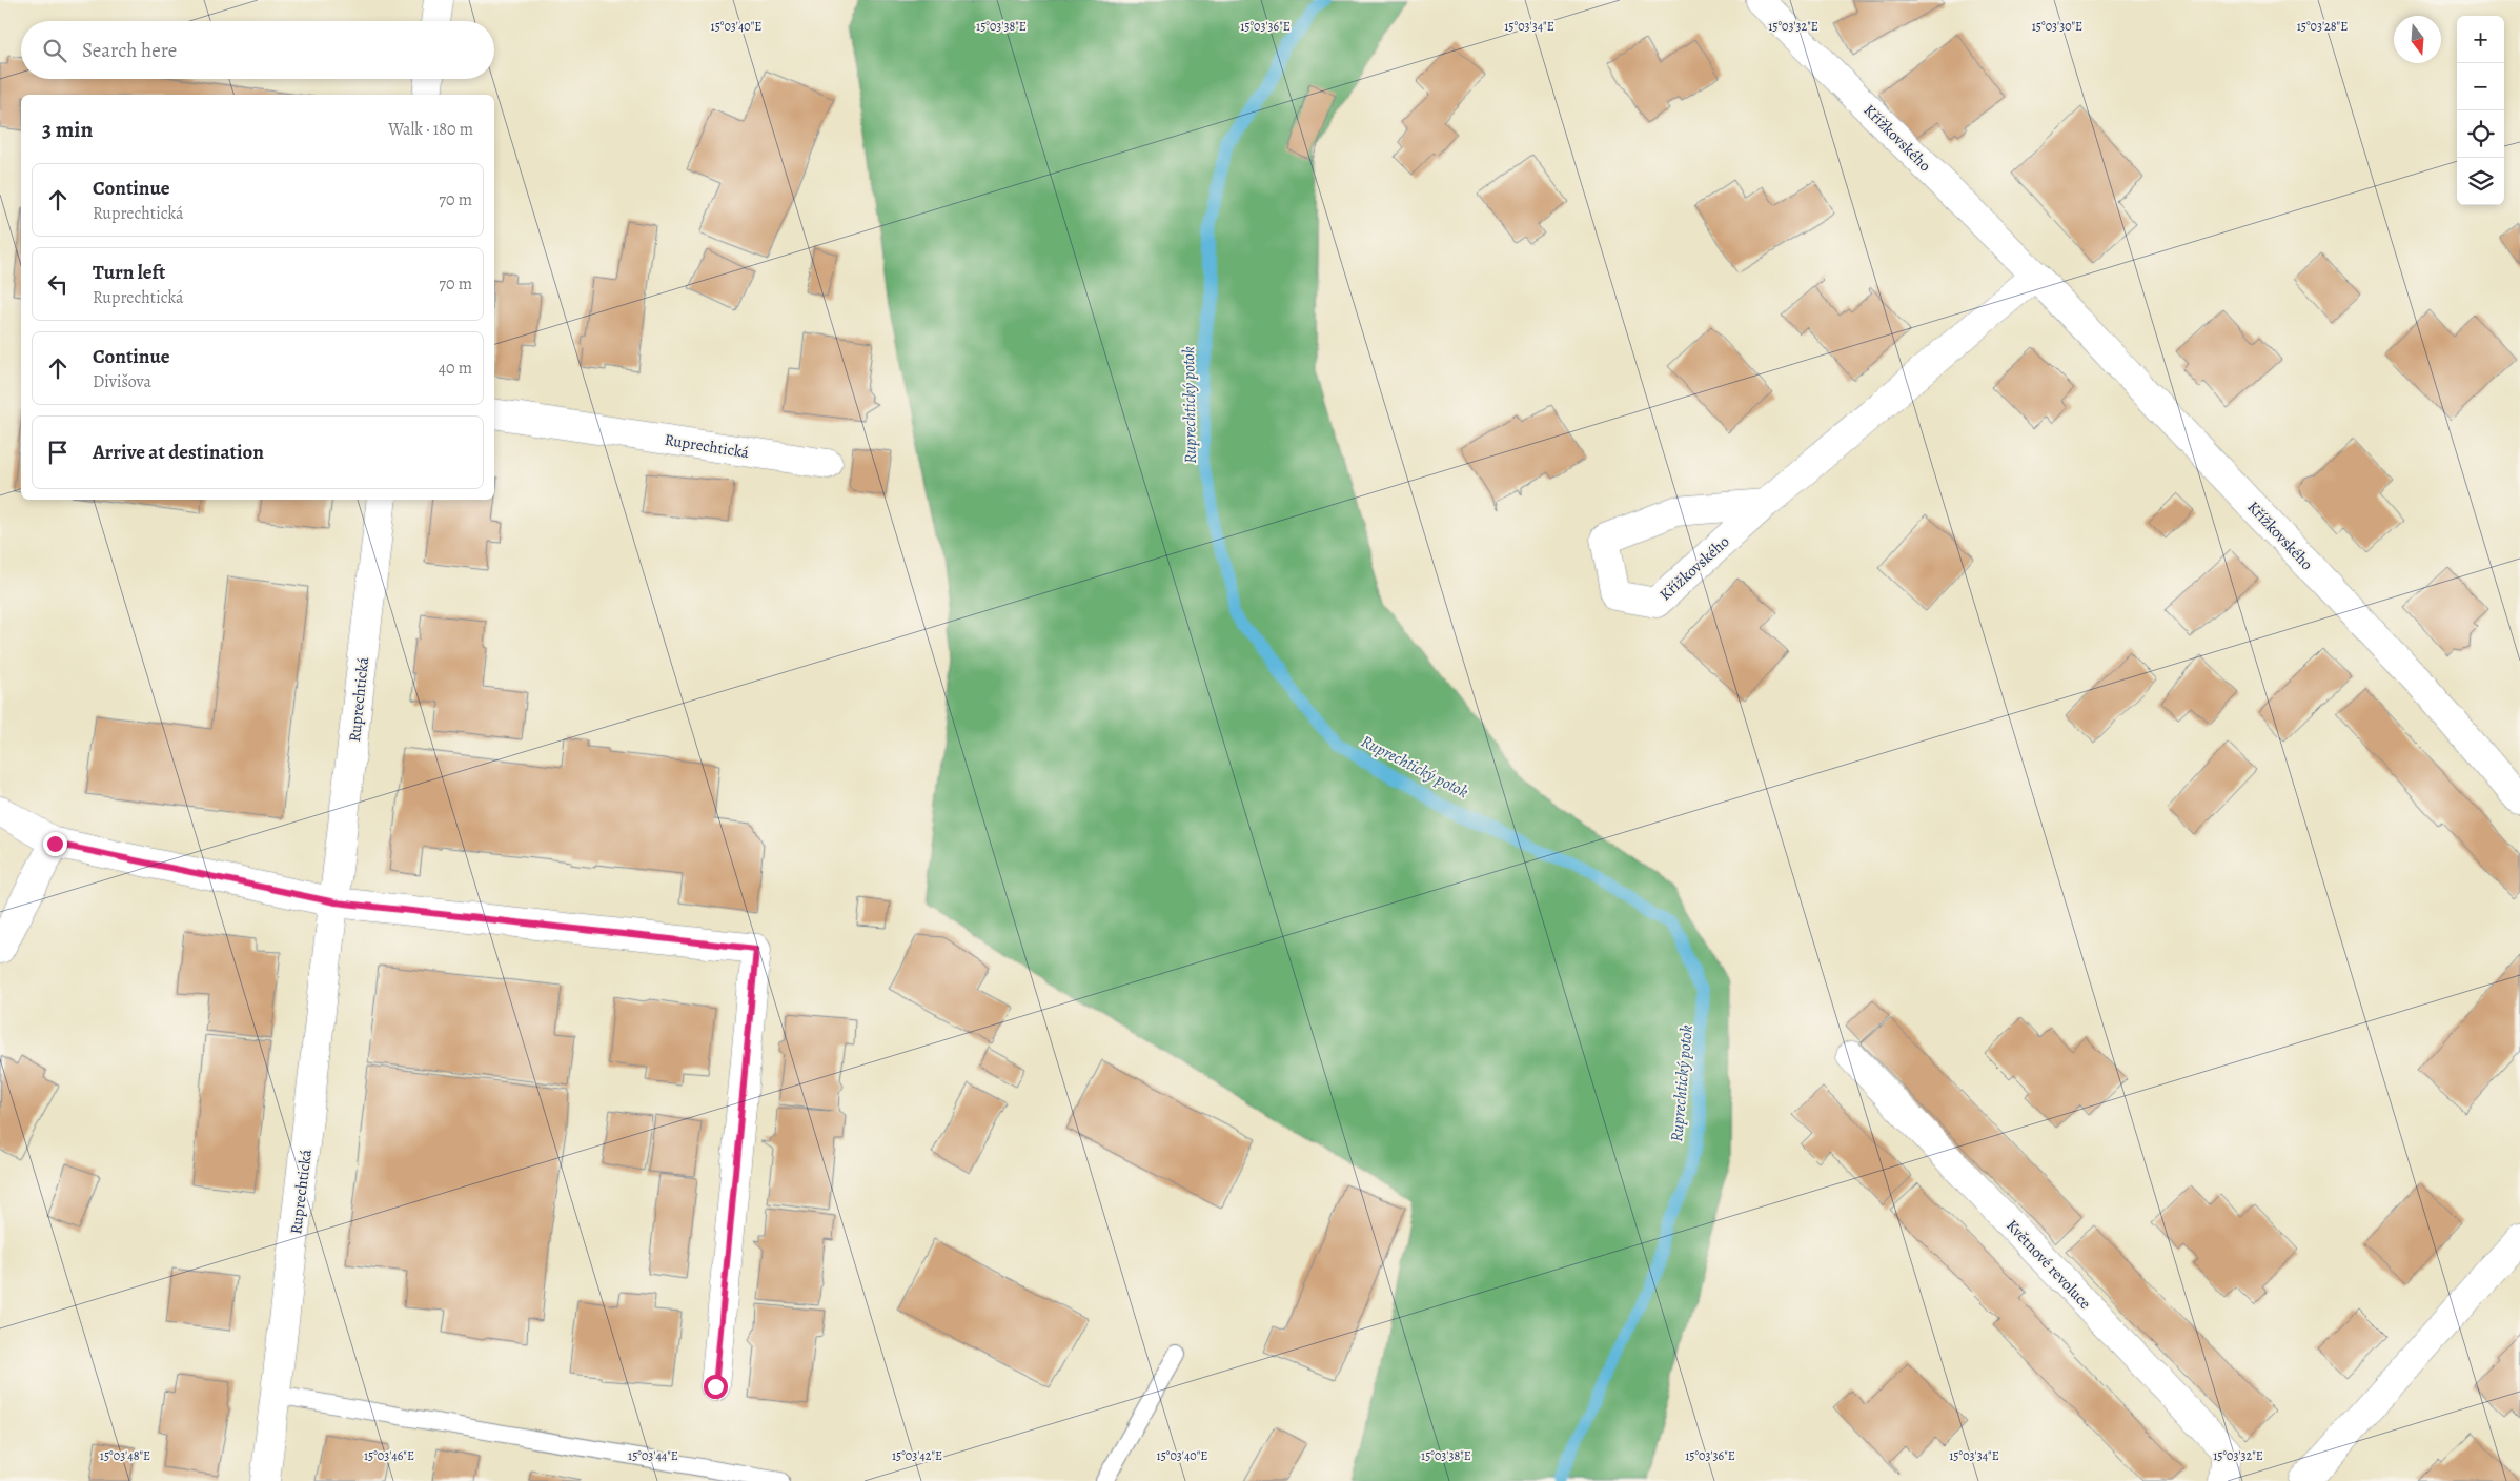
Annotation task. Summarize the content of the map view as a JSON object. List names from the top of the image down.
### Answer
{
  "streets": {
    "street": ["Křížkovského", "Ruprechtická", "Květnové revoluce"]
  },
  "water": ["Ruprechtický potok"],
  "north": "bottom",
  "page": {
    "map_buttons": ["+", "−"],
    "search": "Search here",
    "heading": ["3 min", "Walk · 180 m"],
    "list": [
      ["Continue", "Ruprechtická", "70 m"],
      ["Turn left", "Ruprechtická", "70 m"],
      ["Continue", "Divišova", "40 m"],
      "Arrive at destination"
    ]
  },
  "coordinates": [
    "15°03'40\"E",
    "15°03'38\"E",
    "15°03'36\"E",
    "15°03'34\"E",
    "15°03'32\"E",
    "15°03'30\"E",
    "15°03'28\"E",
    "15°03'48\"E",
    "15°03'46\"E",
    "15°03'44\"E",
    "15°03'42\"E"
  ]
}
